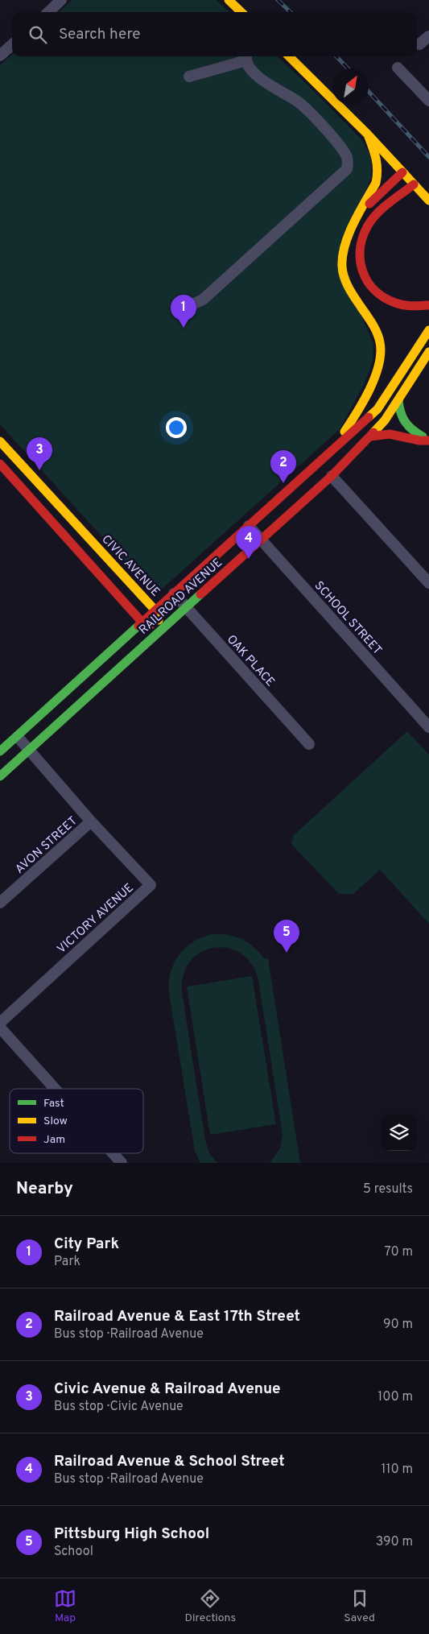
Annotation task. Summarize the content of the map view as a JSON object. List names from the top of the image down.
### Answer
{
  "streets": {
    "main road": ["CIVIC AVENUE", "RAILROAD AVENUE"],
    "street": [
      "SCHOOL STREET",
      "OAK PLACE",
      "AVON STREET",
      "VICTORY AVENUE"
    ]
  },
  "crossings": [
    ["CIVIC AVENUE", "RAILROAD AVENUE"],
    ["RAILROAD AVENUE", "SCHOOL STREET"],
    ["RAILROAD AVENUE", "OAK PLACE"],
    ["RAILROAD AVENUE", "VICTORY AVENUE"],
    ["AVON STREET", "VICTORY AVENUE"]
  ],
  "legend": ["Fast", "Slow", "Jam"],
  "north": "top right",
  "page": {
    "search": "Search here",
    "pins": [
      "1",
      "3",
      "2",
      "4",
      "5"
    ],
    "heading": ["Nearby", "5 results"],
    "list": [
      {
        "mark": "1",
        "name": "City Park",
        "note": "Park",
        "value": "70 m"
      },
      {
        "mark": "2",
        "name": "Railroad Avenue & East 17th Street",
        "note": "Bus stop · Railroad Avenue",
        "value": "90 m"
      },
      {
        "mark": "3",
        "name": "Civic Avenue & Railroad Avenue",
        "note": "Bus stop · Civic Avenue",
        "value": "100 m"
      },
      {
        "mark": "4",
        "name": "Railroad Avenue & School Street",
        "note": "Bus stop · Railroad Avenue",
        "value": "110 m"
      },
      {
        "mark": "5",
        "name": "Pittsburg High School",
        "note": "School",
        "value": "390 m"
      }
    ],
    "nav": ["Map", "Directions", "Saved"]
  }
}
